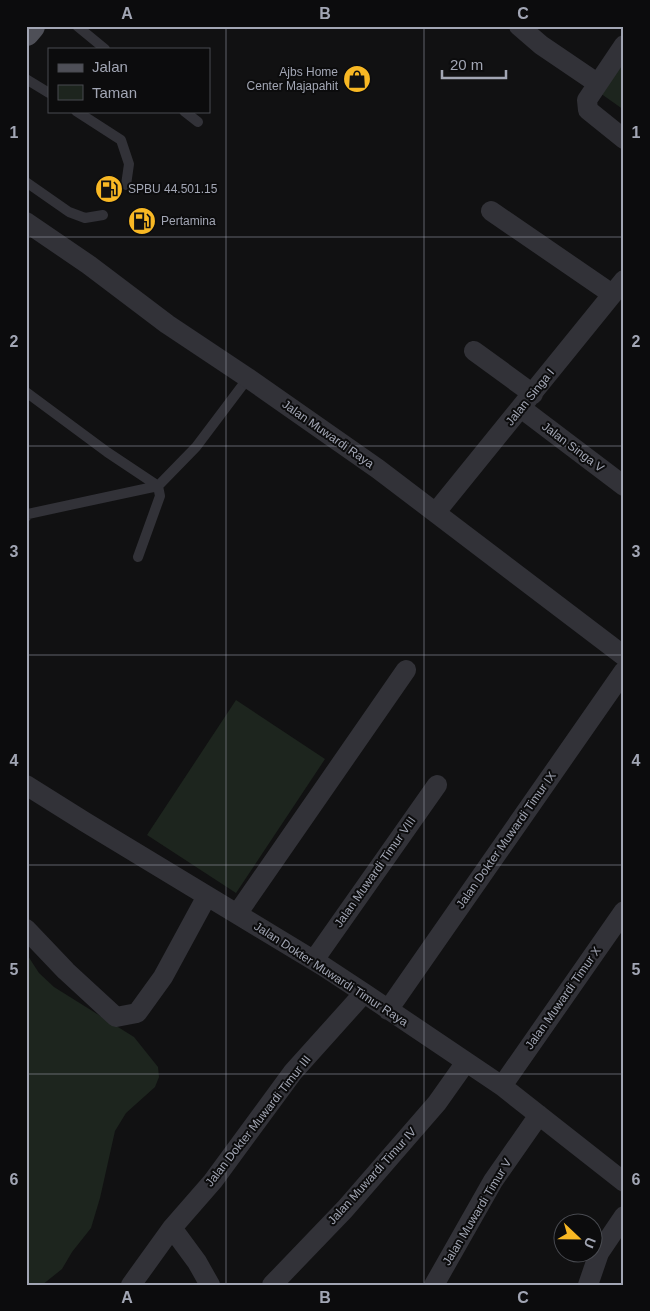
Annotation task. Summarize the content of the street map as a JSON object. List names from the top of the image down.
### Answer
{
  "streets": {
    "street": [
      "Jalan Singa I",
      "Jalan Muwardi Raya",
      "Jalan Singa V",
      "Jalan Dokter Muwardi Timur IX",
      "Jalan Muwardi Timur VIII",
      "Jalan Dokter Muwardi Timur Raya",
      "Jalan Muwardi Timur X",
      "Jalan Dokter Muwardi Timur III",
      "Jalan Muwardi Timur IV",
      "Jalan Muwardi Timur V"
    ]
  },
  "crossings": [
    ["Jalan Singa I", "Jalan Muwardi Raya"],
    ["Jalan Singa I", "Jalan Singa V"],
    ["Jalan Dokter Muwardi Timur IX", "Jalan Dokter Muwardi Timur Raya"],
    ["Jalan Muwardi Timur VIII", "Jalan Dokter Muwardi Timur Raya"],
    ["Jalan Dokter Muwardi Timur Raya", "Jalan Muwardi Timur X"],
    ["Jalan Dokter Muwardi Timur Raya", "Jalan Dokter Muwardi Timur III"],
    ["Jalan Dokter Muwardi Timur Raya", "Jalan Muwardi Timur IV"],
    ["Jalan Dokter Muwardi Timur Raya", "Jalan Muwardi Timur V"]
  ],
  "places": {
    "shop": ["Ajbs Home Center Majapahit"],
    "fuel station": ["SPBU 44.501.15", "Pertamina"]
  },
  "legend": ["Jalan", "Taman"],
  "scale_bar": "20 m",
  "north": "right",
  "grid": {
    "columns": ["A", "B", "C"],
    "rows": [
      "1",
      "2",
      "3",
      "4",
      "5",
      "6"
    ]
  }
}
